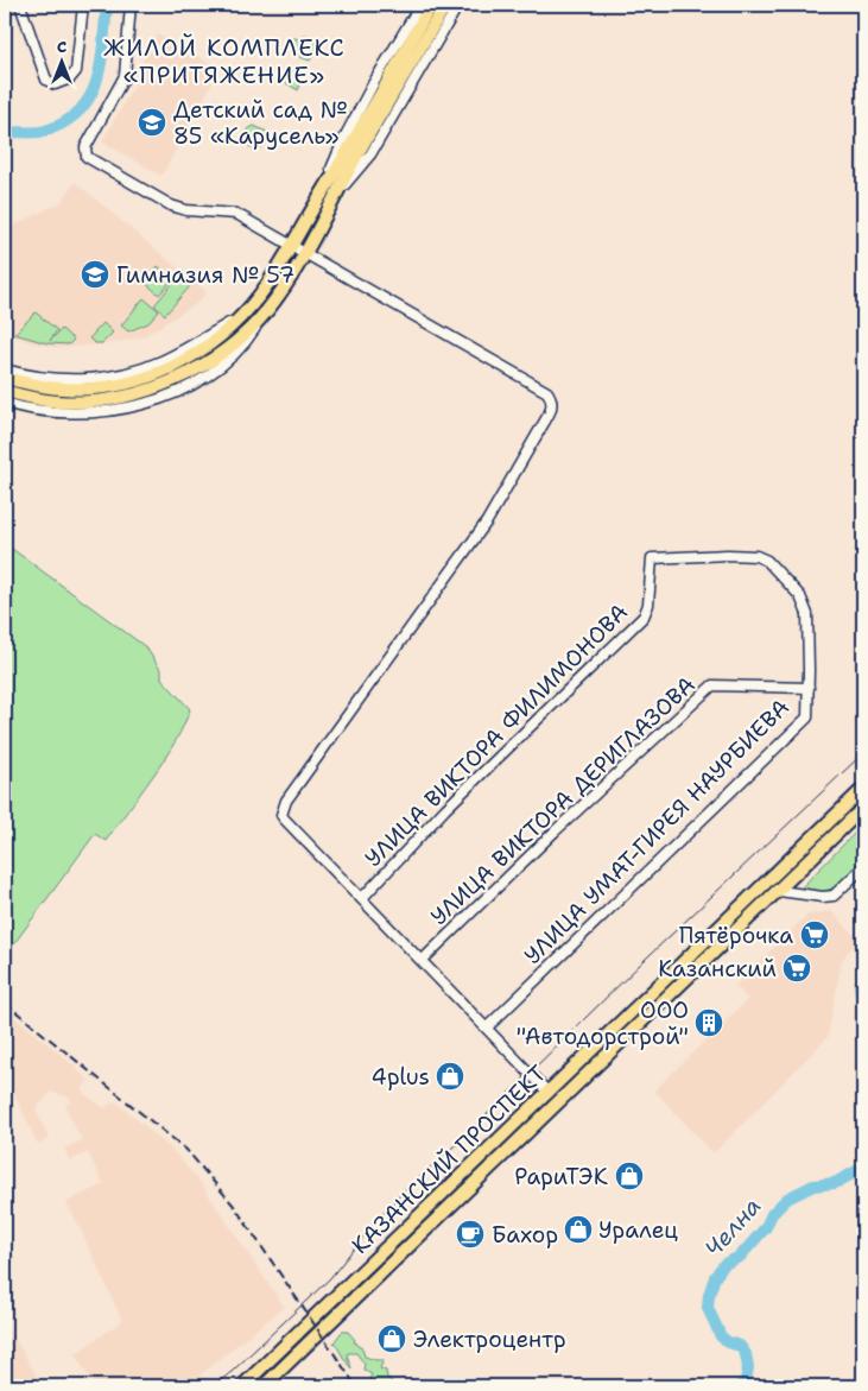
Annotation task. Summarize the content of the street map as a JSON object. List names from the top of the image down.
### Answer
{
  "streets": {
    "main road": ["КАЗАНСКИЙ ПРОСПЕКТ"],
    "street": ["УЛИЦА ВИКТОРА ФИЛИМОНОВА", "УЛИЦА ВИКТОРА ДЕРИГЛАЗОВА", "УЛИЦА УМАТ-ГИРЕЯ НАУРБИЕВА"]
  },
  "crossings": [
    ["УЛИЦА ВИКТОРА ФИЛИМОНОВА", "УЛИЦА УМАТ-ГИРЕЯ НАУРБИЕВА"],
    ["УЛИЦА ВИКТОРА ДЕРИГЛАЗОВА", "УЛИЦА УМАТ-ГИРЕЯ НАУРБИЕВА"]
  ],
  "districts": ["ЖИЛОЙ КОМПЛЕКС «ПРИТЯЖЕНИЕ»"],
  "water": ["Челна"],
  "places": {
    "school or university": ["Детский сад № 85 «Карусель»", "Гимназия № 57"],
    "supermarket": ["Пятёрочка", "Казанский"],
    "building": ["ООО \"Автодорстрой\""],
    "shop": [
      "4plus",
      "РариТЭК",
      "Уралец",
      "Электроцентр"
    ],
    "cafe": ["Бахор"]
  },
  "north": "top"
}
